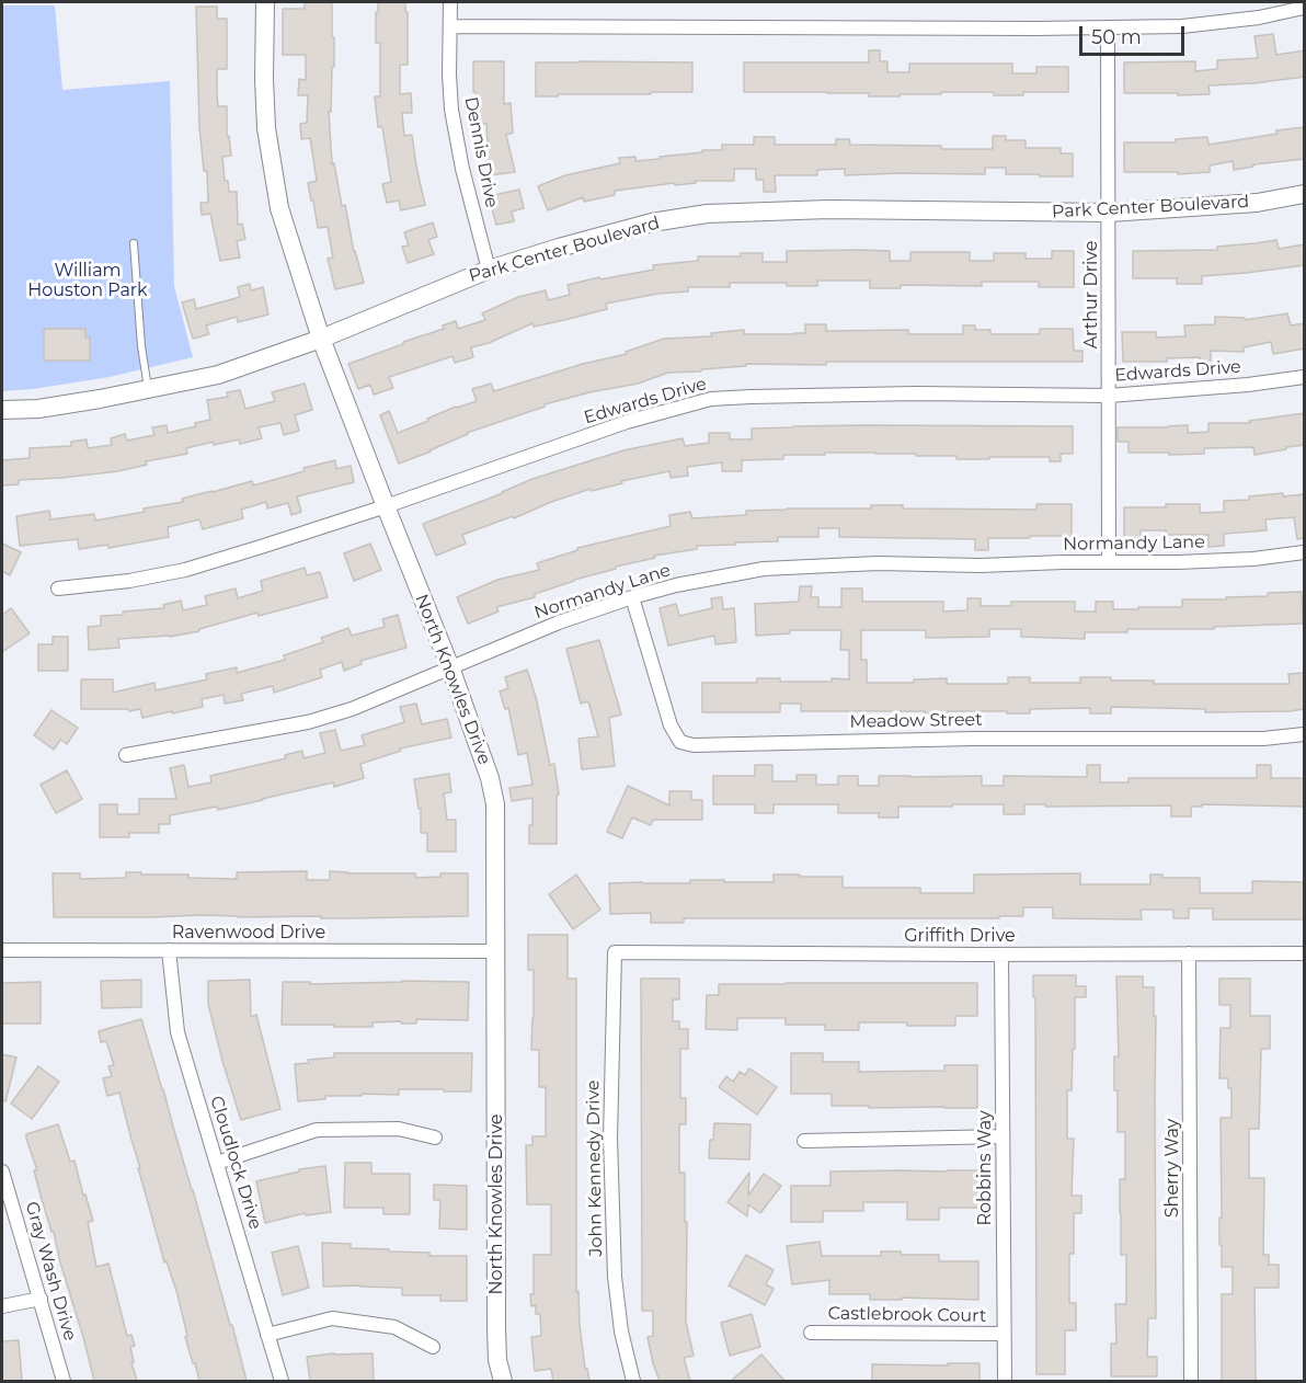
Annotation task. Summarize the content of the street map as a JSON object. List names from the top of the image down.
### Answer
{
  "streets": {
    "street": [
      "Dennis Drive",
      "Park Center Boulevard",
      "Arthur Drive",
      "Edwards Drive",
      "Normandy Lane",
      "North Knowles Drive",
      "Meadow Street",
      "Ravenwood Drive",
      "Griffith Drive",
      "Cloudlock Drive",
      "John Kennedy Drive",
      "Robbins Way",
      "Sherry Way",
      "Gray Wash Drive",
      "Castlebrook Court"
    ]
  },
  "crossings": [
    ["Dennis Drive", "Park Center Boulevard"],
    ["Park Center Boulevard", "Arthur Drive"],
    ["Park Center Boulevard", "North Knowles Drive"],
    ["Arthur Drive", "Edwards Drive"],
    ["Arthur Drive", "Normandy Lane"],
    ["Edwards Drive", "North Knowles Drive"],
    ["Normandy Lane", "North Knowles Drive"],
    ["Normandy Lane", "Meadow Street"],
    ["North Knowles Drive", "Ravenwood Drive"],
    ["Ravenwood Drive", "Cloudlock Drive"],
    ["Griffith Drive", "John Kennedy Drive"],
    ["Griffith Drive", "Robbins Way"],
    ["Griffith Drive", "Sherry Way"],
    ["Robbins Way", "Castlebrook Court"]
  ],
  "parks": ["William Houston Park"],
  "scale_bar": "50 m"
}
